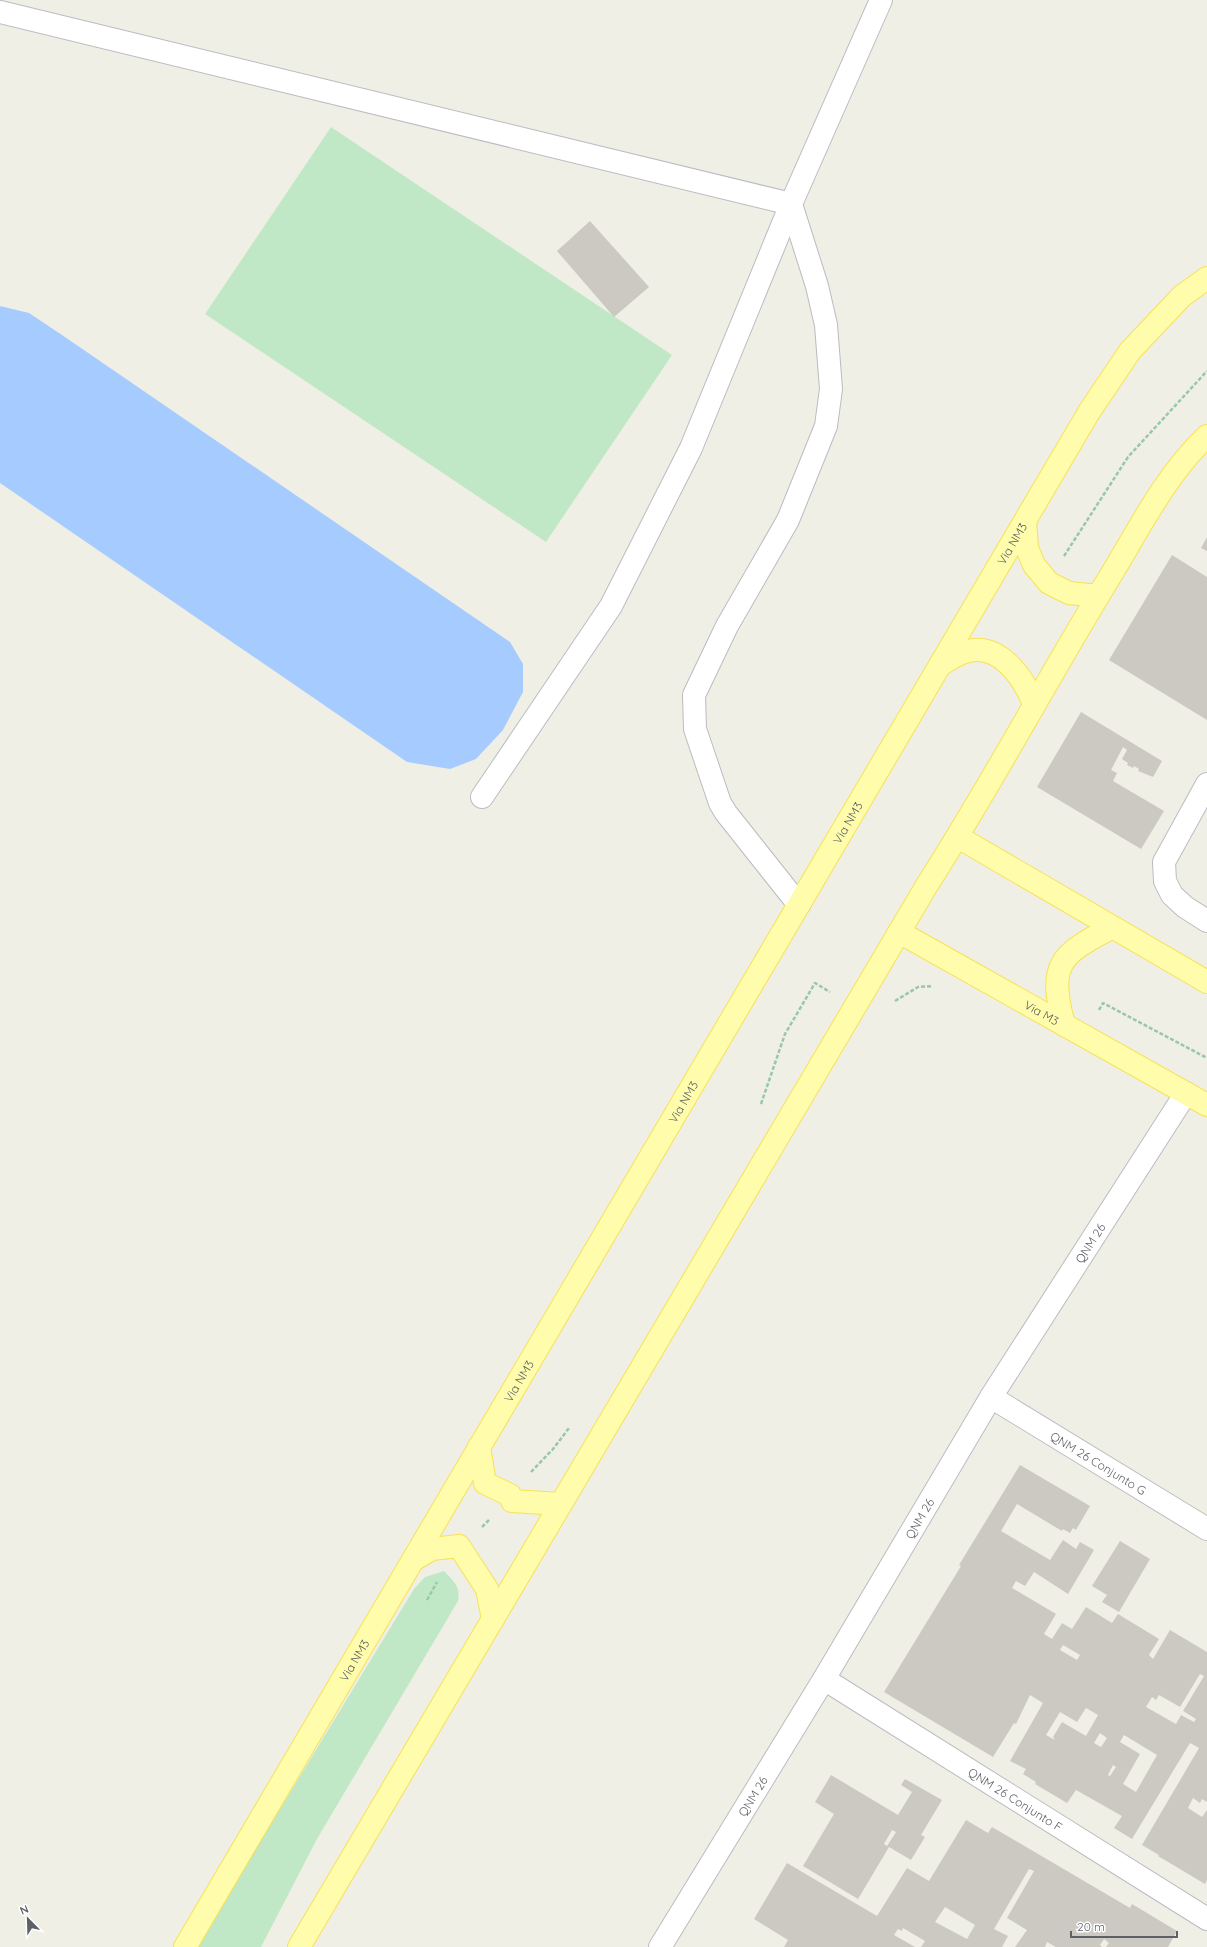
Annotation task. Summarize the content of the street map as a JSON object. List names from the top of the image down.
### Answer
{
  "streets": {
    "main road": ["Via NM3", "Via M3"],
    "street": ["QNM 26", "QNM 26 Conjunto G", "QNM 26 Conjunto F"]
  },
  "crossings": [
    ["Via M3", "QNM 26"],
    ["QNM 26", "QNM 26 Conjunto G"],
    ["QNM 26", "QNM 26 Conjunto F"]
  ],
  "scale_bar": "20 m",
  "north": "top left"
}
